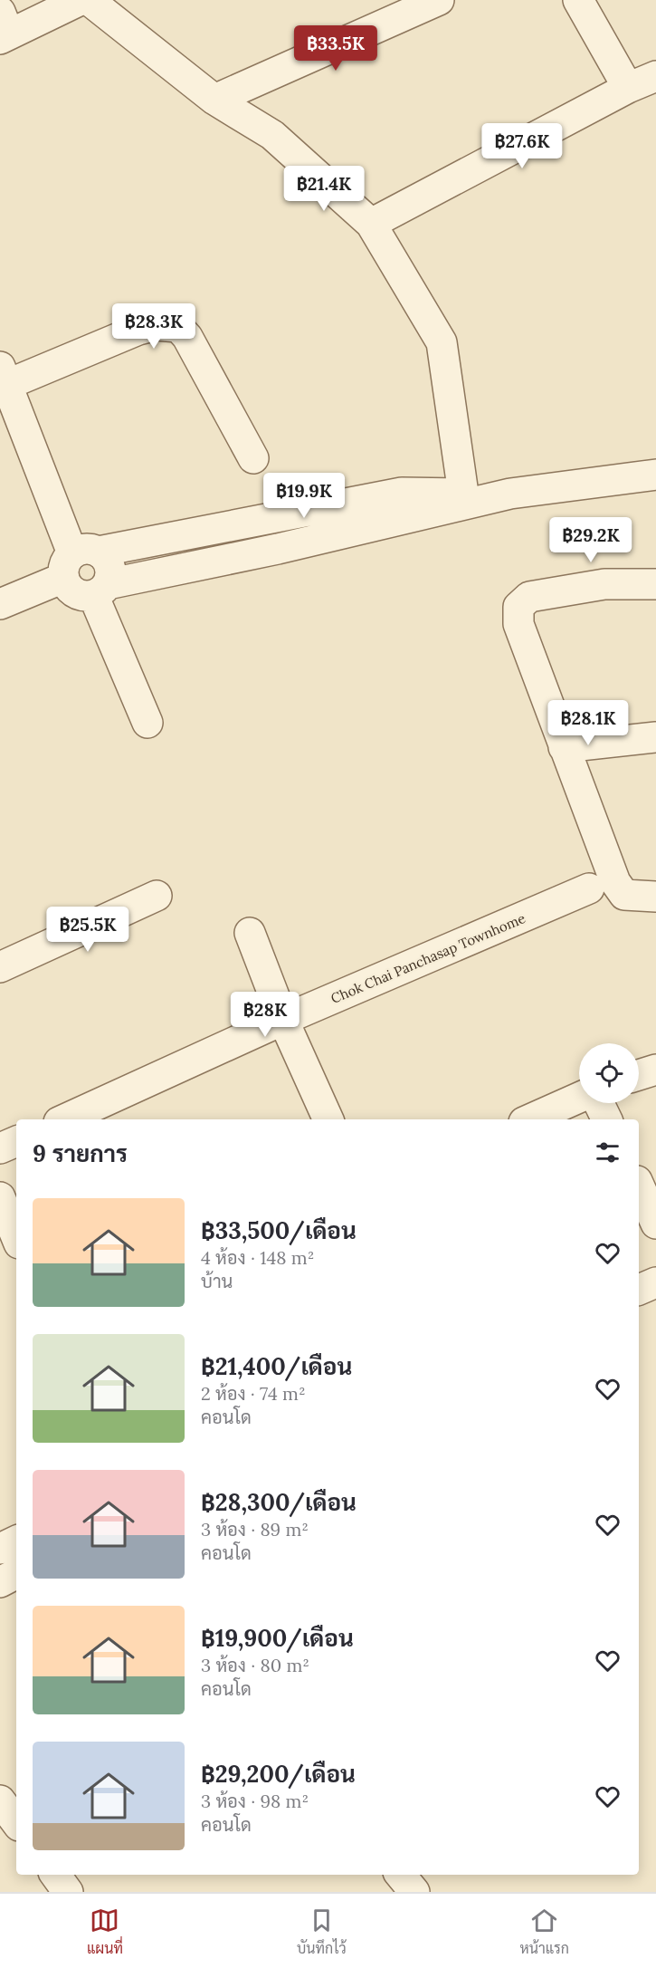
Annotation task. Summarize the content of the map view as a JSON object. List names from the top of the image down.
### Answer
{
  "streets": {
    "street": ["Chok Chai Panchasap Townhome"]
  },
  "page": {
    "price": [
      "฿33.5K",
      "฿27.6K",
      "฿21.4K",
      "฿28.3K",
      "฿19.9K",
      "฿29.2K",
      "฿28.1K",
      "฿25.5K",
      "฿28K"
    ],
    "heading": "9 รายการ",
    "list": [
      {
        "name": "฿33,500/เดือน",
        "note": "4 ห้อง · 148 m² · บ้าน"
      },
      {
        "name": "฿21,400/เดือน",
        "note": "2 ห้อง · 74 m² · คอนโด"
      },
      {
        "name": "฿28,300/เดือน",
        "note": "3 ห้อง · 89 m² · คอนโด"
      },
      {
        "name": "฿19,900/เดือน",
        "note": "3 ห้อง · 80 m² · คอนโด"
      },
      {
        "name": "฿29,200/เดือน",
        "note": "3 ห้อง · 98 m² · คอนโด"
      }
    ],
    "tabs": ["แผนที่", "บันทึกไว้", "หน้าแรก"]
  }
}
